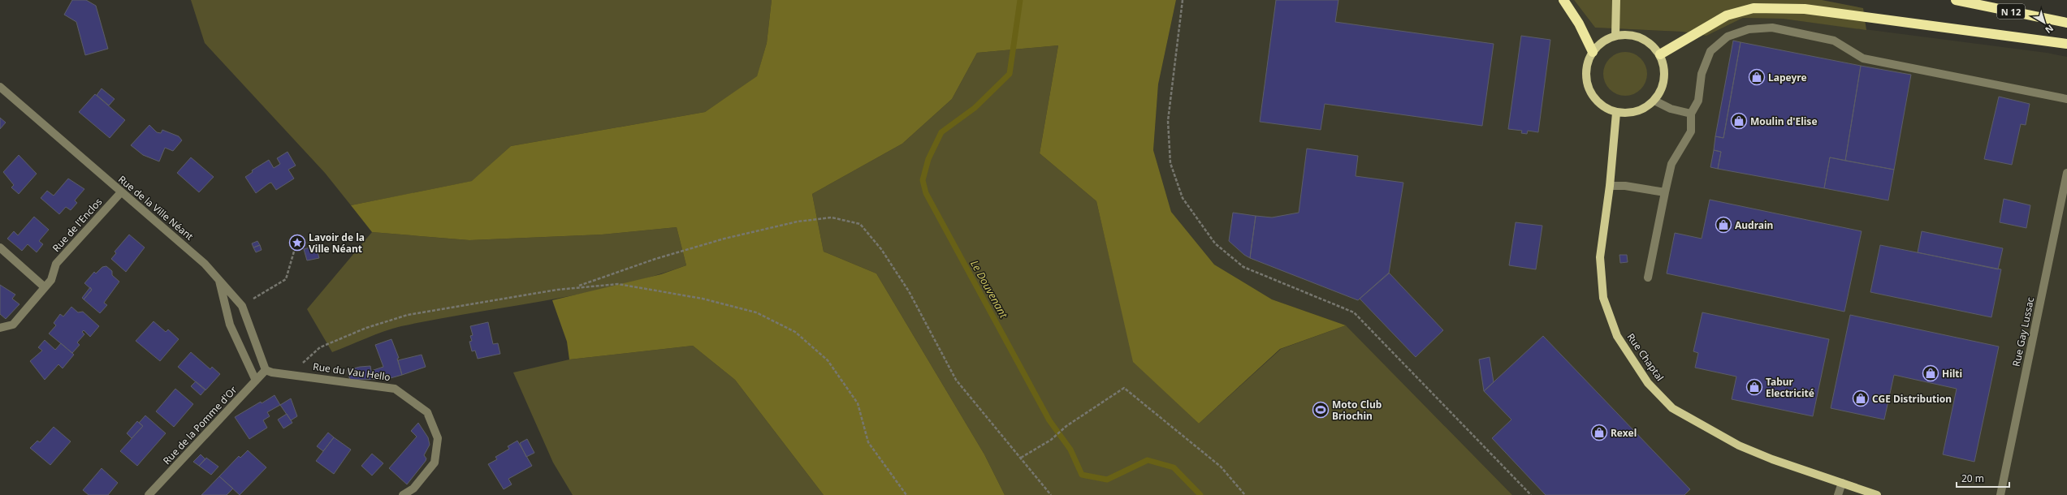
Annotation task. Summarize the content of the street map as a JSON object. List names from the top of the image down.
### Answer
{
  "streets": {
    "highway": ["N 12"],
    "main road": ["Rue Chaptal"],
    "street": [
      "Rue de la Ville Néant",
      "Rue de l'Enclos",
      "Rue Gay Lussac",
      "Rue du Vau Hello",
      "Rue de la Pomme d'Or"
    ]
  },
  "crossings": [
    ["Rue de la Ville Néant", "Rue de l'Enclos"],
    ["Rue de la Ville Néant", "Rue du Vau Hello"],
    ["Rue de la Ville Néant", "Rue de la Pomme d'Or"],
    ["Rue du Vau Hello", "Rue de la Pomme d'Or"]
  ],
  "water": ["Le Douvenant"],
  "places": {
    "shop": [
      "Lapeyre",
      "Moulin d'Elise",
      "Audrain",
      "Hilti",
      "Tabur Electricité",
      "CGE Distribution",
      "Rexel"
    ],
    "place": ["Lavoir de la Ville Néant"],
    "sports": ["Moto Club Briochin"]
  },
  "scale_bar": "20 m",
  "north": "bottom right"
}
